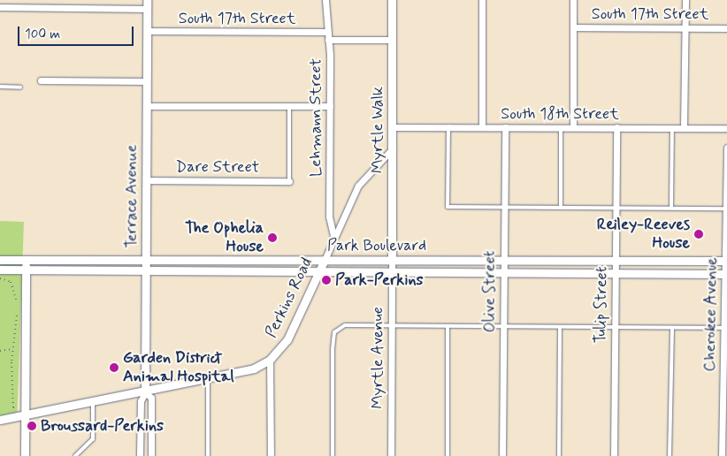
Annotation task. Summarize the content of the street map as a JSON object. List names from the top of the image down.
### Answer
{
  "streets": {
    "street": [
      "South 17th Street",
      "South 18th Street",
      "Lehmann Street",
      "Myrtle Walk",
      "Dare Street",
      "Terrace Avenue",
      "Park Boulevard",
      "Olive Street",
      "Perkins Road",
      "Tulip Street",
      "Cherokee Avenue",
      "Myrtle Avenue"
    ]
  },
  "crossings": [
    ["South 17th Street", "Lehmann Street"],
    ["South 17th Street", "Terrace Avenue"],
    ["South 18th Street", "Myrtle Walk"],
    ["South 18th Street", "Olive Street"],
    ["South 18th Street", "Tulip Street"],
    ["Lehmann Street", "Perkins Road"],
    ["Myrtle Walk", "Park Boulevard"],
    ["Myrtle Walk", "Perkins Road"],
    ["Myrtle Walk", "Myrtle Avenue"],
    ["Dare Street", "Terrace Avenue"],
    ["Terrace Avenue", "Park Boulevard"],
    ["Terrace Avenue", "Perkins Road"],
    ["Park Boulevard", "Olive Street"],
    ["Park Boulevard", "Perkins Road"],
    ["Park Boulevard", "Tulip Street"],
    ["Park Boulevard", "Cherokee Avenue"],
    ["Park Boulevard", "Myrtle Avenue"]
  ],
  "places": [
    "Reiley-Reeves House",
    "The Ophelia House",
    "Park-Perkins",
    "Garden District Animal Hospital",
    "Broussard-Perkins"
  ],
  "scale_bar": "100 m"
}
